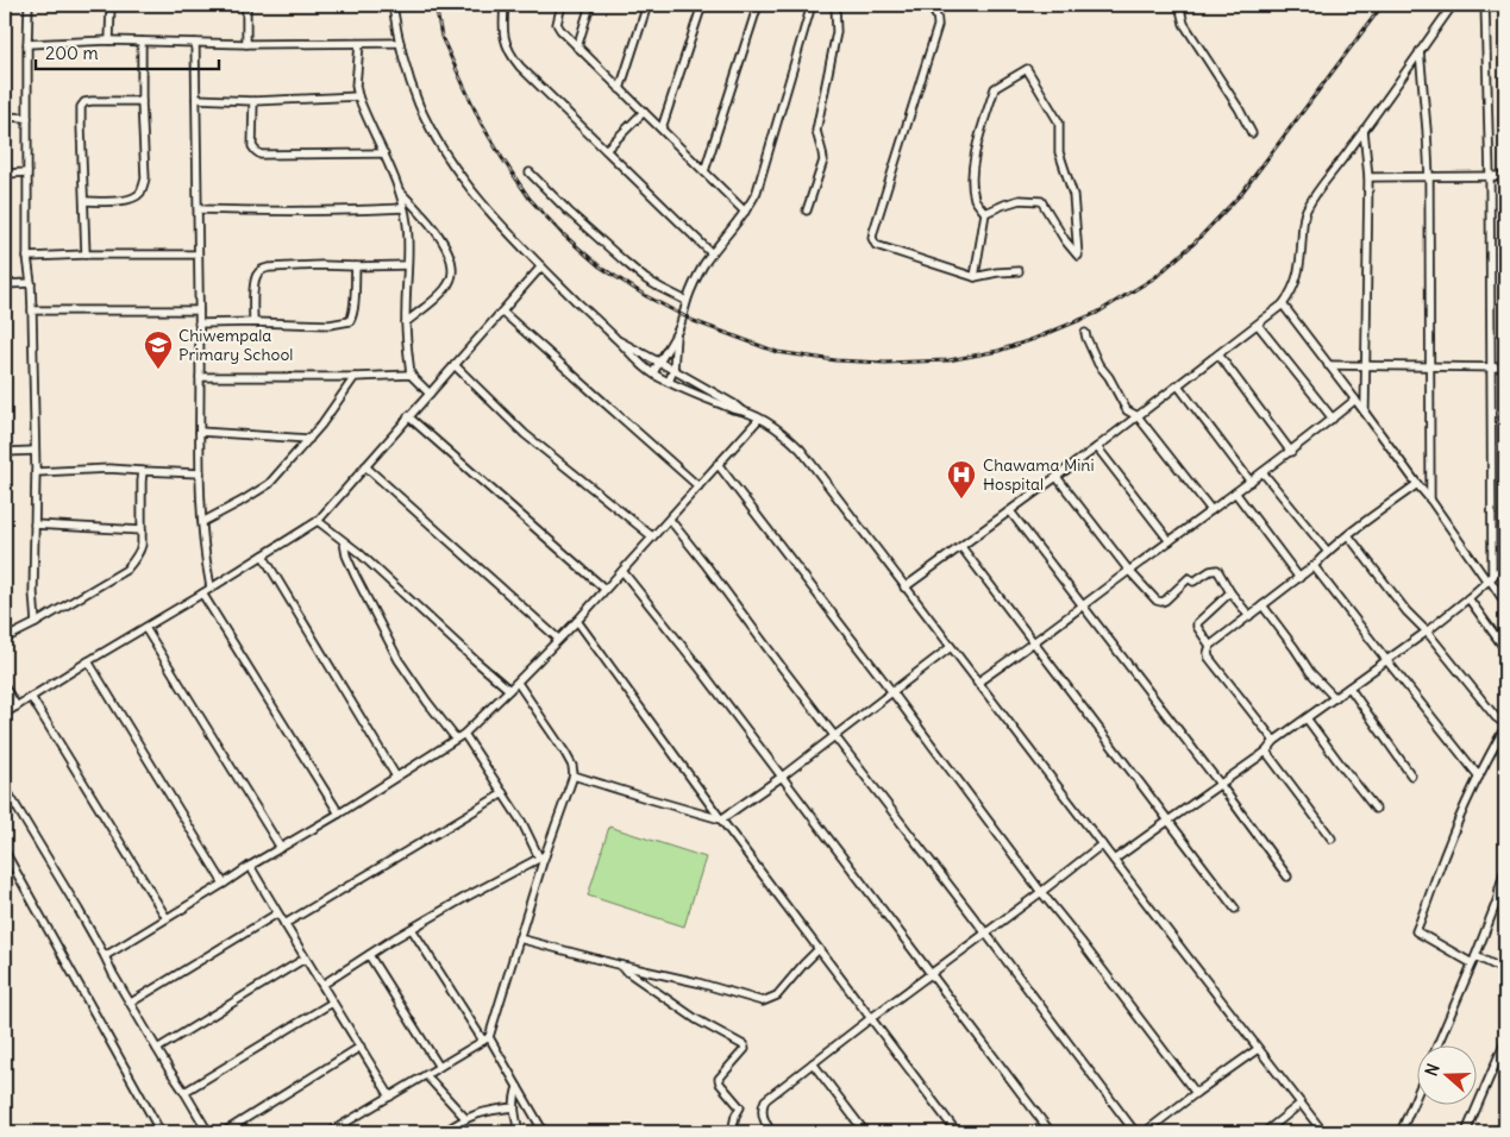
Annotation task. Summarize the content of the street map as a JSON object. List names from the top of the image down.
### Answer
{
  "places": {
    "school or university": ["Chiwempala Primary School"],
    "hospital": ["Chawama Mini Hospital"]
  },
  "scale_bar": "200 m",
  "north": "left"
}
